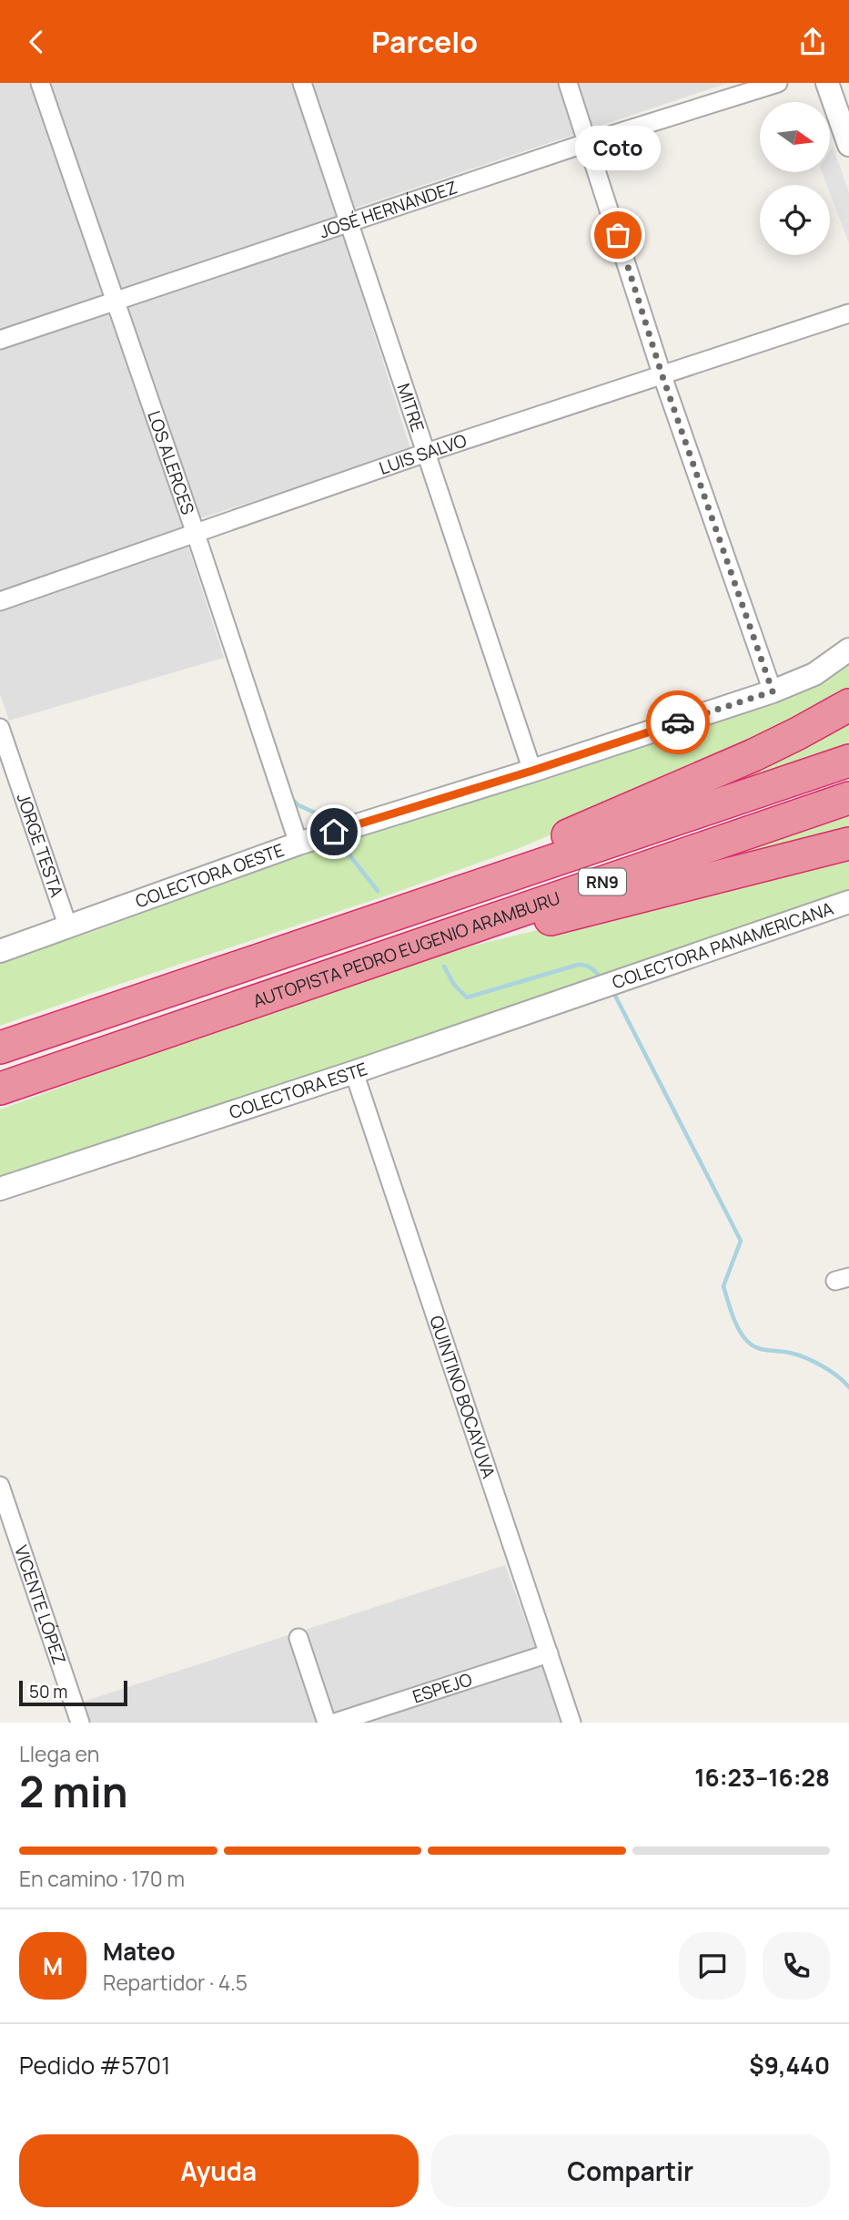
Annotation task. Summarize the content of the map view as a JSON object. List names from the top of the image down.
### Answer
{
  "streets": {
    "highway": ["RN9", "AUTOPISTA PEDRO EUGENIO ARAMBURU"],
    "street": [
      "JOSÉ HERNÁNDEZ",
      "MITRE",
      "LUIS SALVO",
      "LOS ALERCES",
      "JORGE TESTA",
      "COLECTORA OESTE",
      "COLECTORA PANAMERICANA",
      "COLECTORA ESTE",
      "QUINTINO BOCAYUVA",
      "VICENTE LÓPEZ",
      "ESPEJO"
    ]
  },
  "crossings": [
    ["JOSÉ HERNÁNDEZ", "MITRE"],
    ["JOSÉ HERNÁNDEZ", "LOS ALERCES"],
    ["MITRE", "LUIS SALVO"],
    ["MITRE", "COLECTORA OESTE"],
    ["LUIS SALVO", "LOS ALERCES"],
    ["LOS ALERCES", "COLECTORA OESTE"],
    ["JORGE TESTA", "COLECTORA OESTE"],
    ["COLECTORA PANAMERICANA", "COLECTORA ESTE"],
    ["COLECTORA ESTE", "QUINTINO BOCAYUVA"],
    ["QUINTINO BOCAYUVA", "ESPEJO"]
  ],
  "places": ["Coto"],
  "scale_bar": "50 m",
  "north": "right",
  "page": {
    "header": "Parcelo",
    "bubble": "Coto",
    "scale": "50 m",
    "heading": ["2 min", "Llega en", "16:23–16:28"],
    "panel": [
      "Mateo",
      "Repartidor · 4.5",
      "Pedido #5701",
      "$9,440"
    ],
    "bar": "En camino · 170 m",
    "round": "M",
    "buttons": ["Ayuda", "Compartir"]
  }
}
